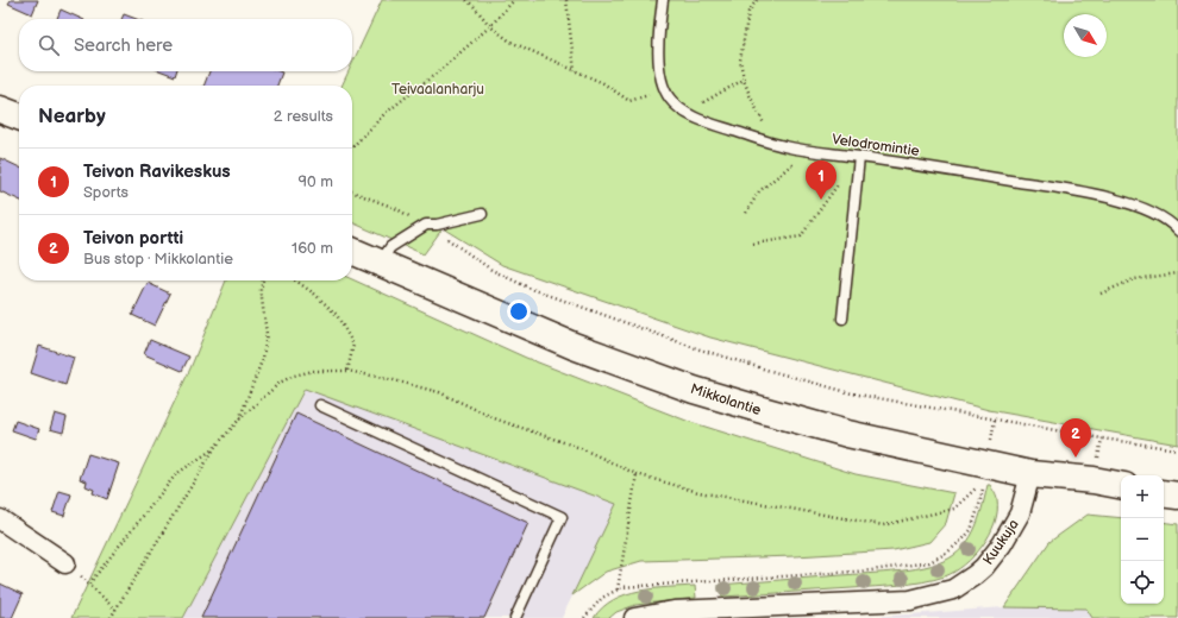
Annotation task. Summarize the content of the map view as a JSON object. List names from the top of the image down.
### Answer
{
  "streets": {
    "main road": ["Mikkolantie"],
    "street": ["Kuukuja"],
    "lane": ["Velodromintie"]
  },
  "crossings": [
    ["Mikkolantie", "Kuukuja"]
  ],
  "parks": ["Teivaalanharju"],
  "north": "bottom right",
  "page": {
    "search": "Search here",
    "heading": ["Nearby", "2 results"],
    "list": [
      {
        "mark": "1",
        "name": "Teivon Ravikeskus",
        "note": "Sports",
        "value": "90 m"
      },
      {
        "mark": "2",
        "name": "Teivon portti",
        "note": "Bus stop · Mikkolantie",
        "value": "160 m"
      }
    ],
    "pins": ["1", "2"],
    "map_buttons": ["+", "−"]
  }
}
